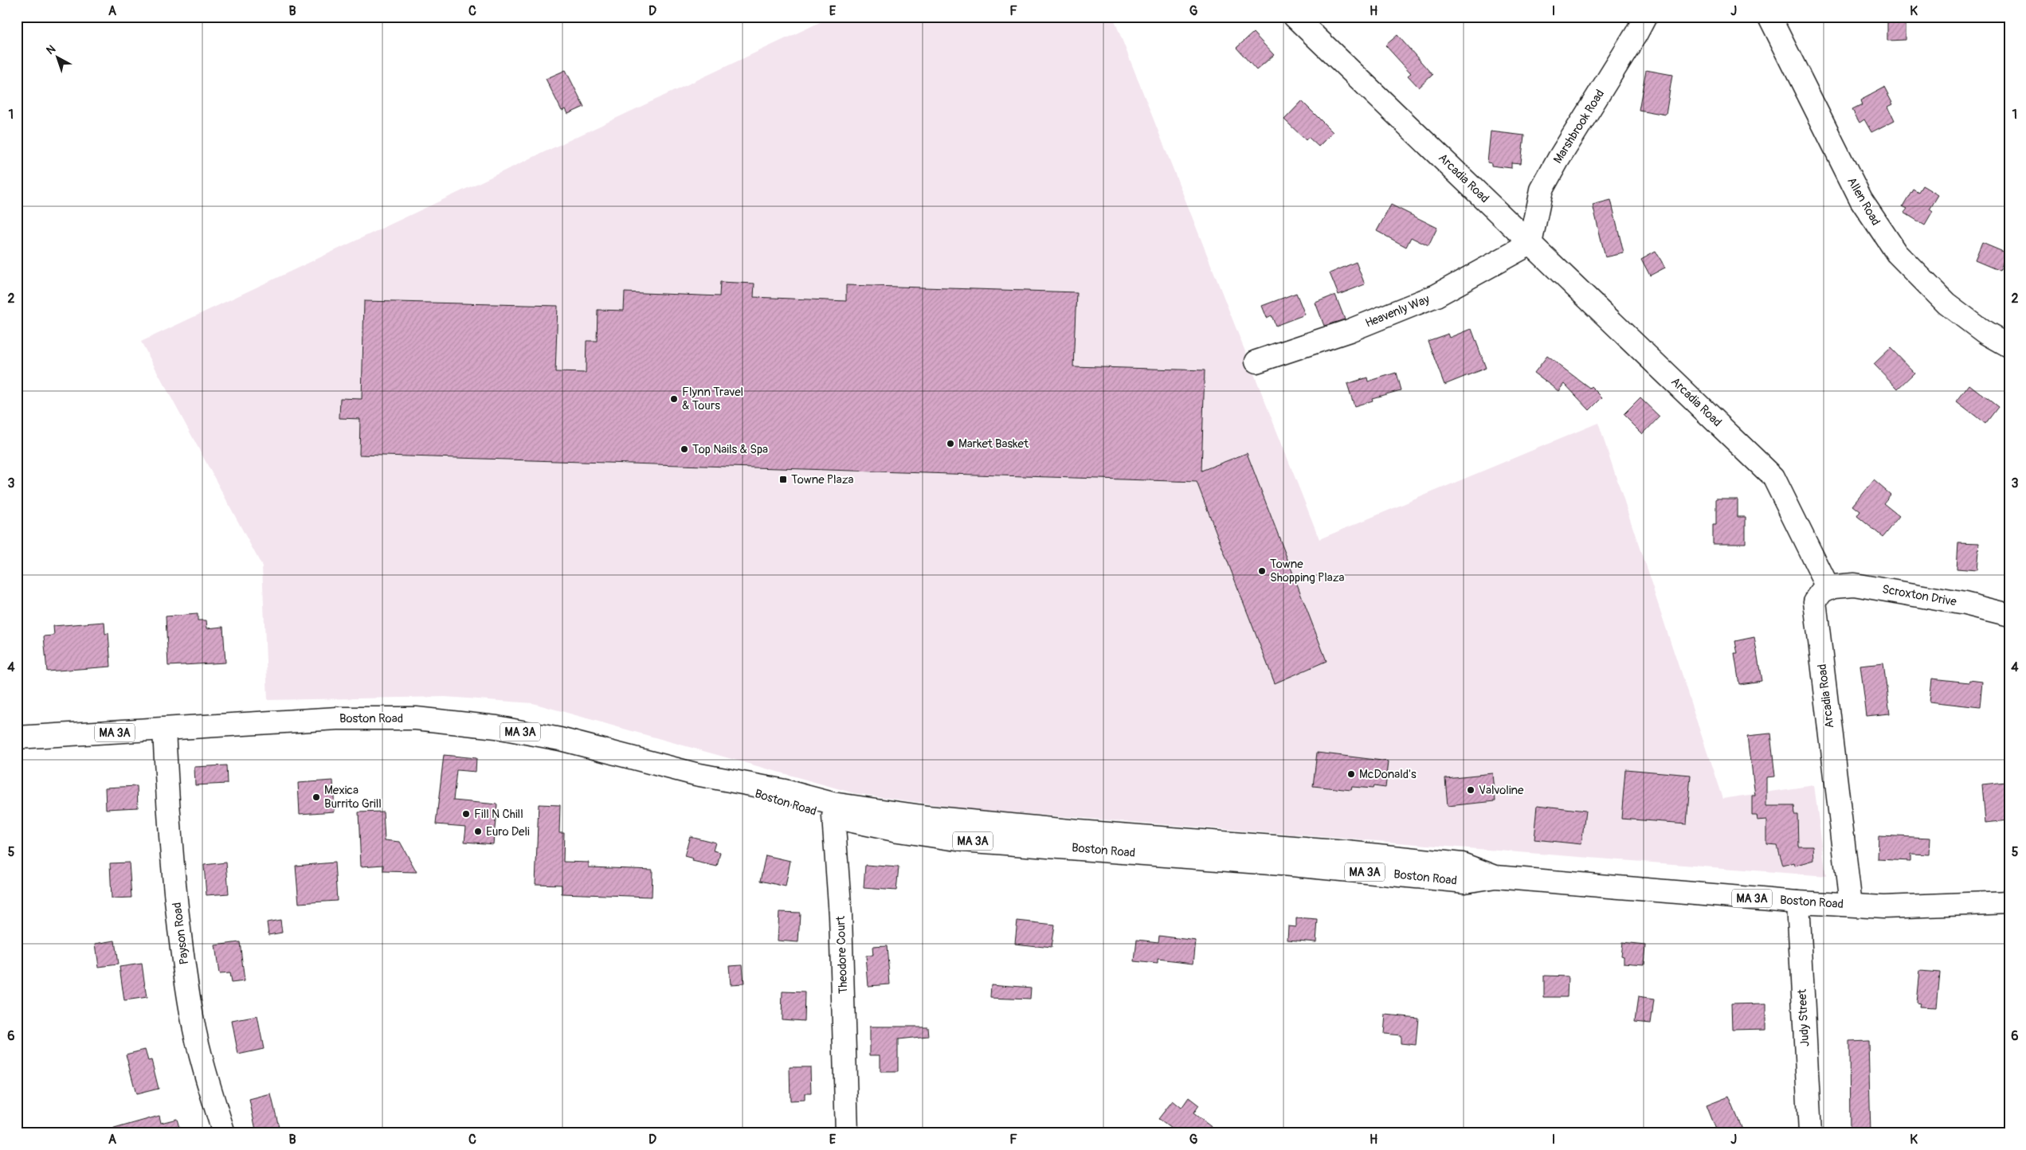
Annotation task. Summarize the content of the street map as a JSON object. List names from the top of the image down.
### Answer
{
  "streets": {
    "street": [
      "Marshbrook Road",
      "Arcadia Road",
      "Allen Road",
      "Heavenly Way",
      "Scroxton Drive",
      "Boston Road",
      "MA 3A",
      "Payson Road",
      "Theodore Court",
      "Judy Street"
    ]
  },
  "crossings": [
    ["Marshbrook Road", "Arcadia Road"],
    ["Marshbrook Road", "Heavenly Way"],
    ["Arcadia Road", "Heavenly Way"],
    ["Arcadia Road", "Scroxton Drive"],
    ["Arcadia Road", "Boston Road"],
    ["Boston Road", "Payson Road"],
    ["Boston Road", "Theodore Court"],
    ["Boston Road", "Judy Street"]
  ],
  "places": {
    "other": [
      "Flynn Travel & Tours",
      "Market Basket",
      "Top Nails & Spa",
      "Towne Shopping Plaza",
      "McDonald's",
      "Valvoline",
      "Mexica Burrito Grill",
      "Fill N Chill",
      "Euro Deli"
    ],
    "transit": ["Towne Plaza"]
  },
  "north": "top left",
  "grid": {
    "columns": [
      "A",
      "B",
      "C",
      "D",
      "E",
      "F",
      "G",
      "H",
      "I",
      "J",
      "K"
    ],
    "rows": [
      "1",
      "2",
      "3",
      "4",
      "5",
      "6"
    ]
  }
}
